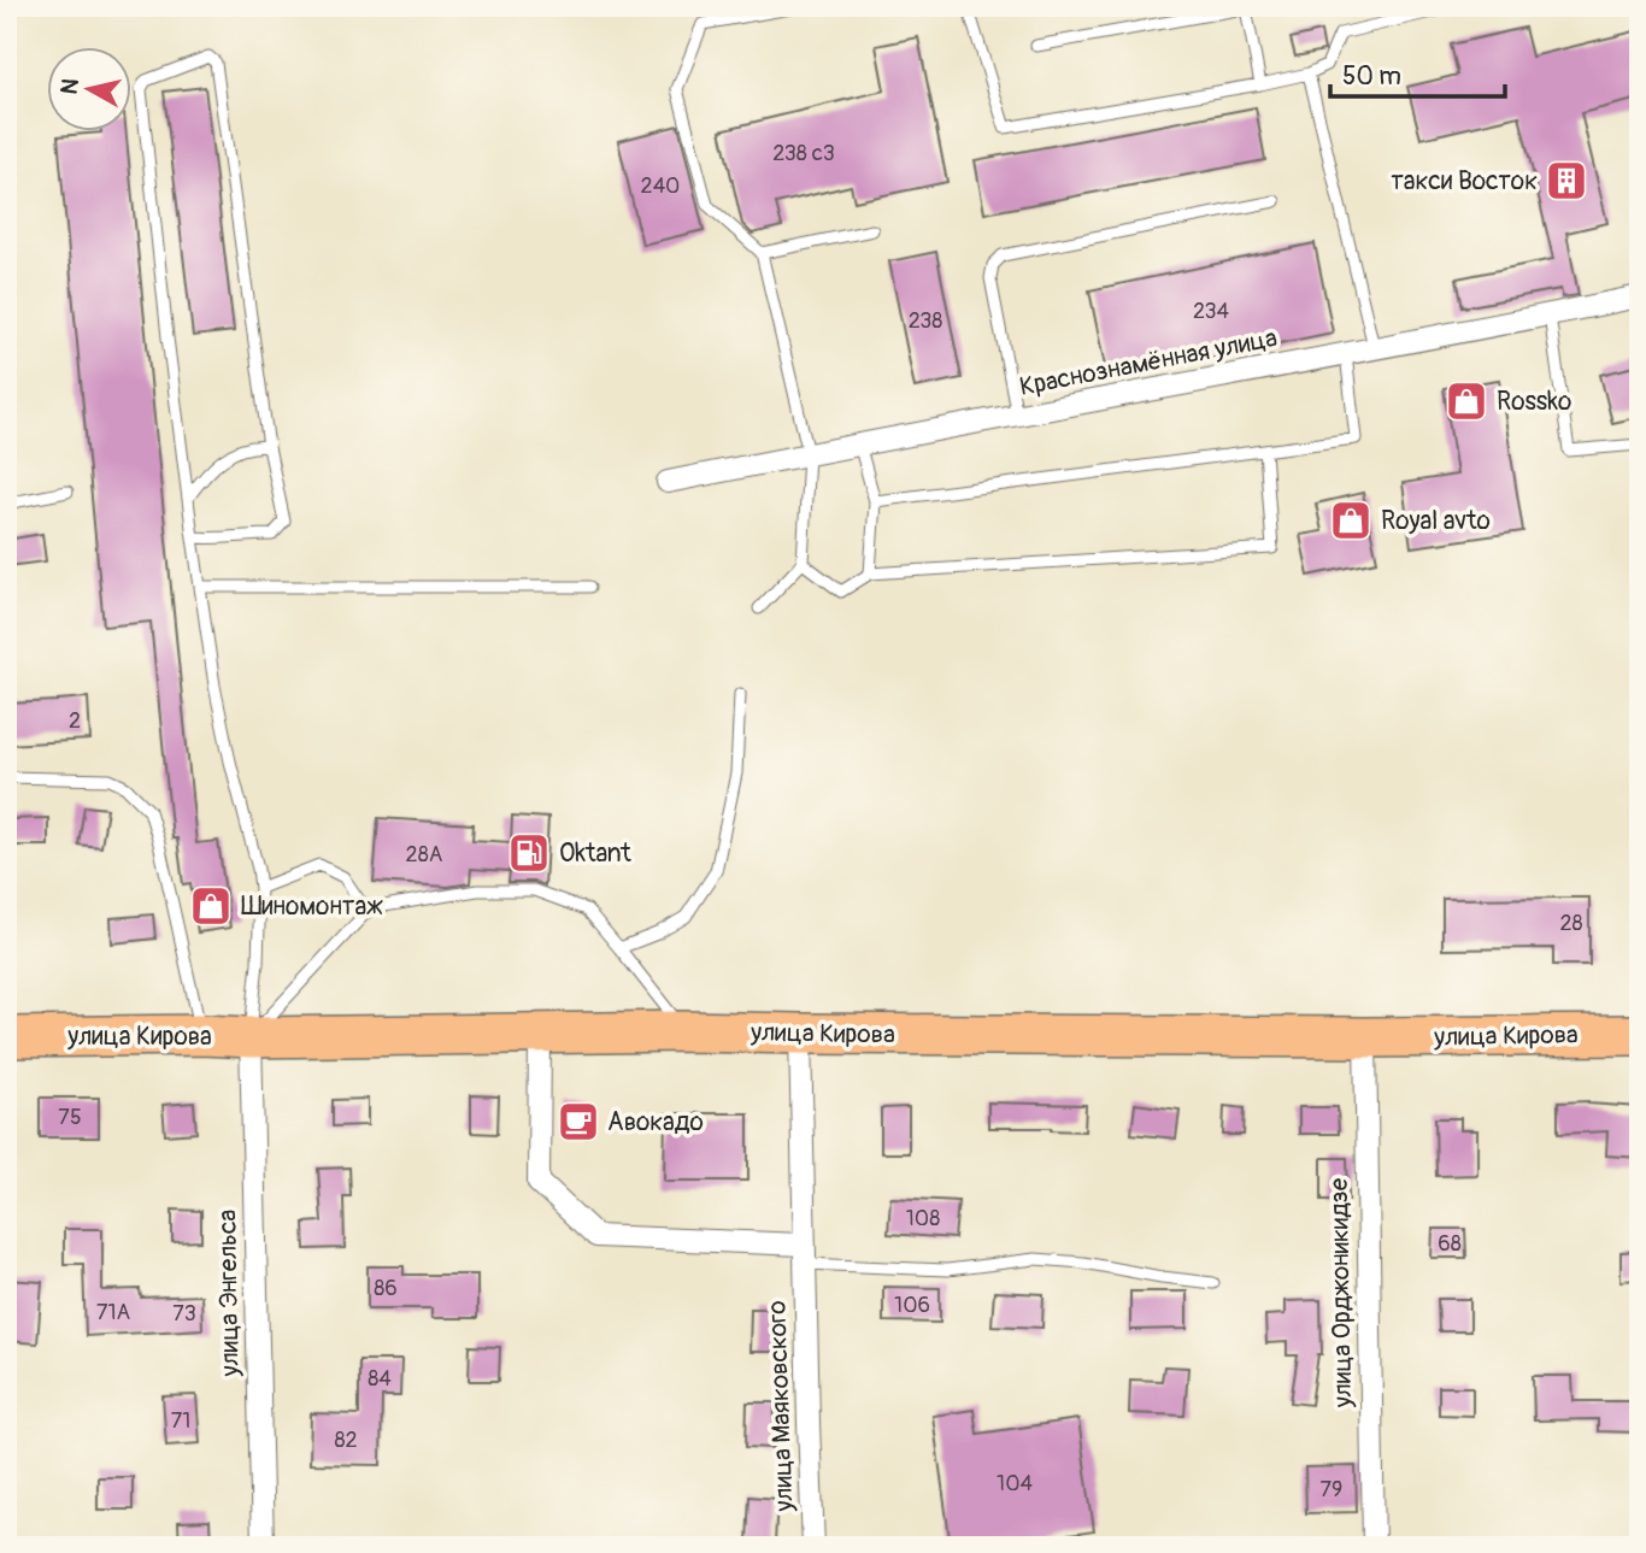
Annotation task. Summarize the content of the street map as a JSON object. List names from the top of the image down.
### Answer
{
  "streets": {
    "highway": ["улица Кирова"],
    "street": [
      "Краснознамённая улица",
      "улица Энгельса",
      "улица Орджоникидзе",
      "улица Маяковского"
    ]
  },
  "crossings": [
    ["улица Кирова", "улица Энгельса"],
    ["улица Кирова", "улица Орджоникидзе"],
    ["улица Кирова", "улица Маяковского"]
  ],
  "places": {
    "building": ["такси Восток"],
    "shop": ["Rossko", "Royal avto", "Шиномонтаж"],
    "fuel station": ["Oktant"],
    "cafe": ["Авокадо"]
  },
  "house_numbers": [
    "238 с3",
    "240",
    "234",
    "238",
    "2",
    "28А",
    "28",
    "75",
    "108",
    "68",
    "86",
    "106",
    "71А",
    "73",
    "84",
    "71",
    "82",
    "104",
    "79"
  ],
  "scale_bar": "50 m",
  "north": "left"
}
